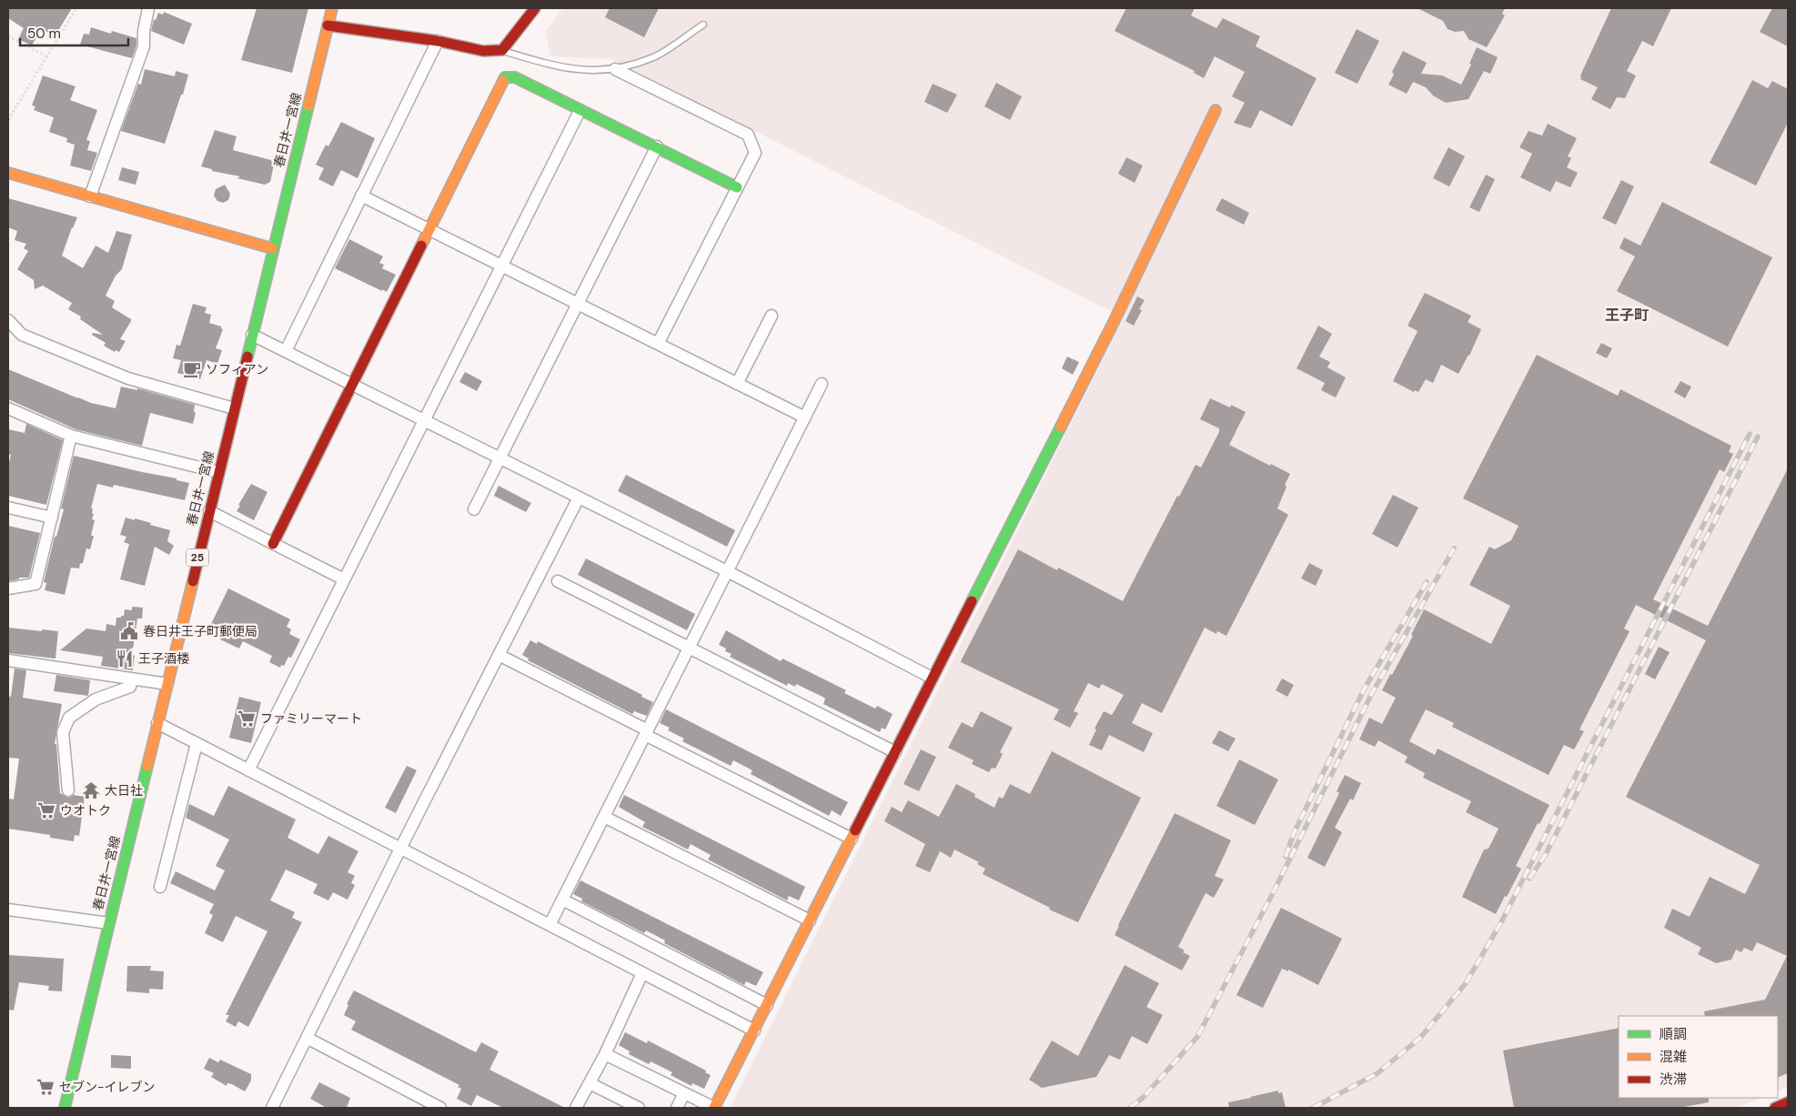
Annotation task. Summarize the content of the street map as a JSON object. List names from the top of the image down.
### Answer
{
  "streets": {
    "street": ["春日井一宮線", "25"]
  },
  "districts": ["王子町"],
  "places": {
    "cafe": ["ソフィアン"],
    "public building": ["春日井王子町郵便局"],
    "restaurant": ["王子酒楼"],
    "supermarket": ["ファミリーマート", "ウオトク", "セブン-イレブン"],
    "temple": ["大日社"]
  },
  "legend": ["順調", "混雑", "渋滞"],
  "scale_bar": "50 m"
}
